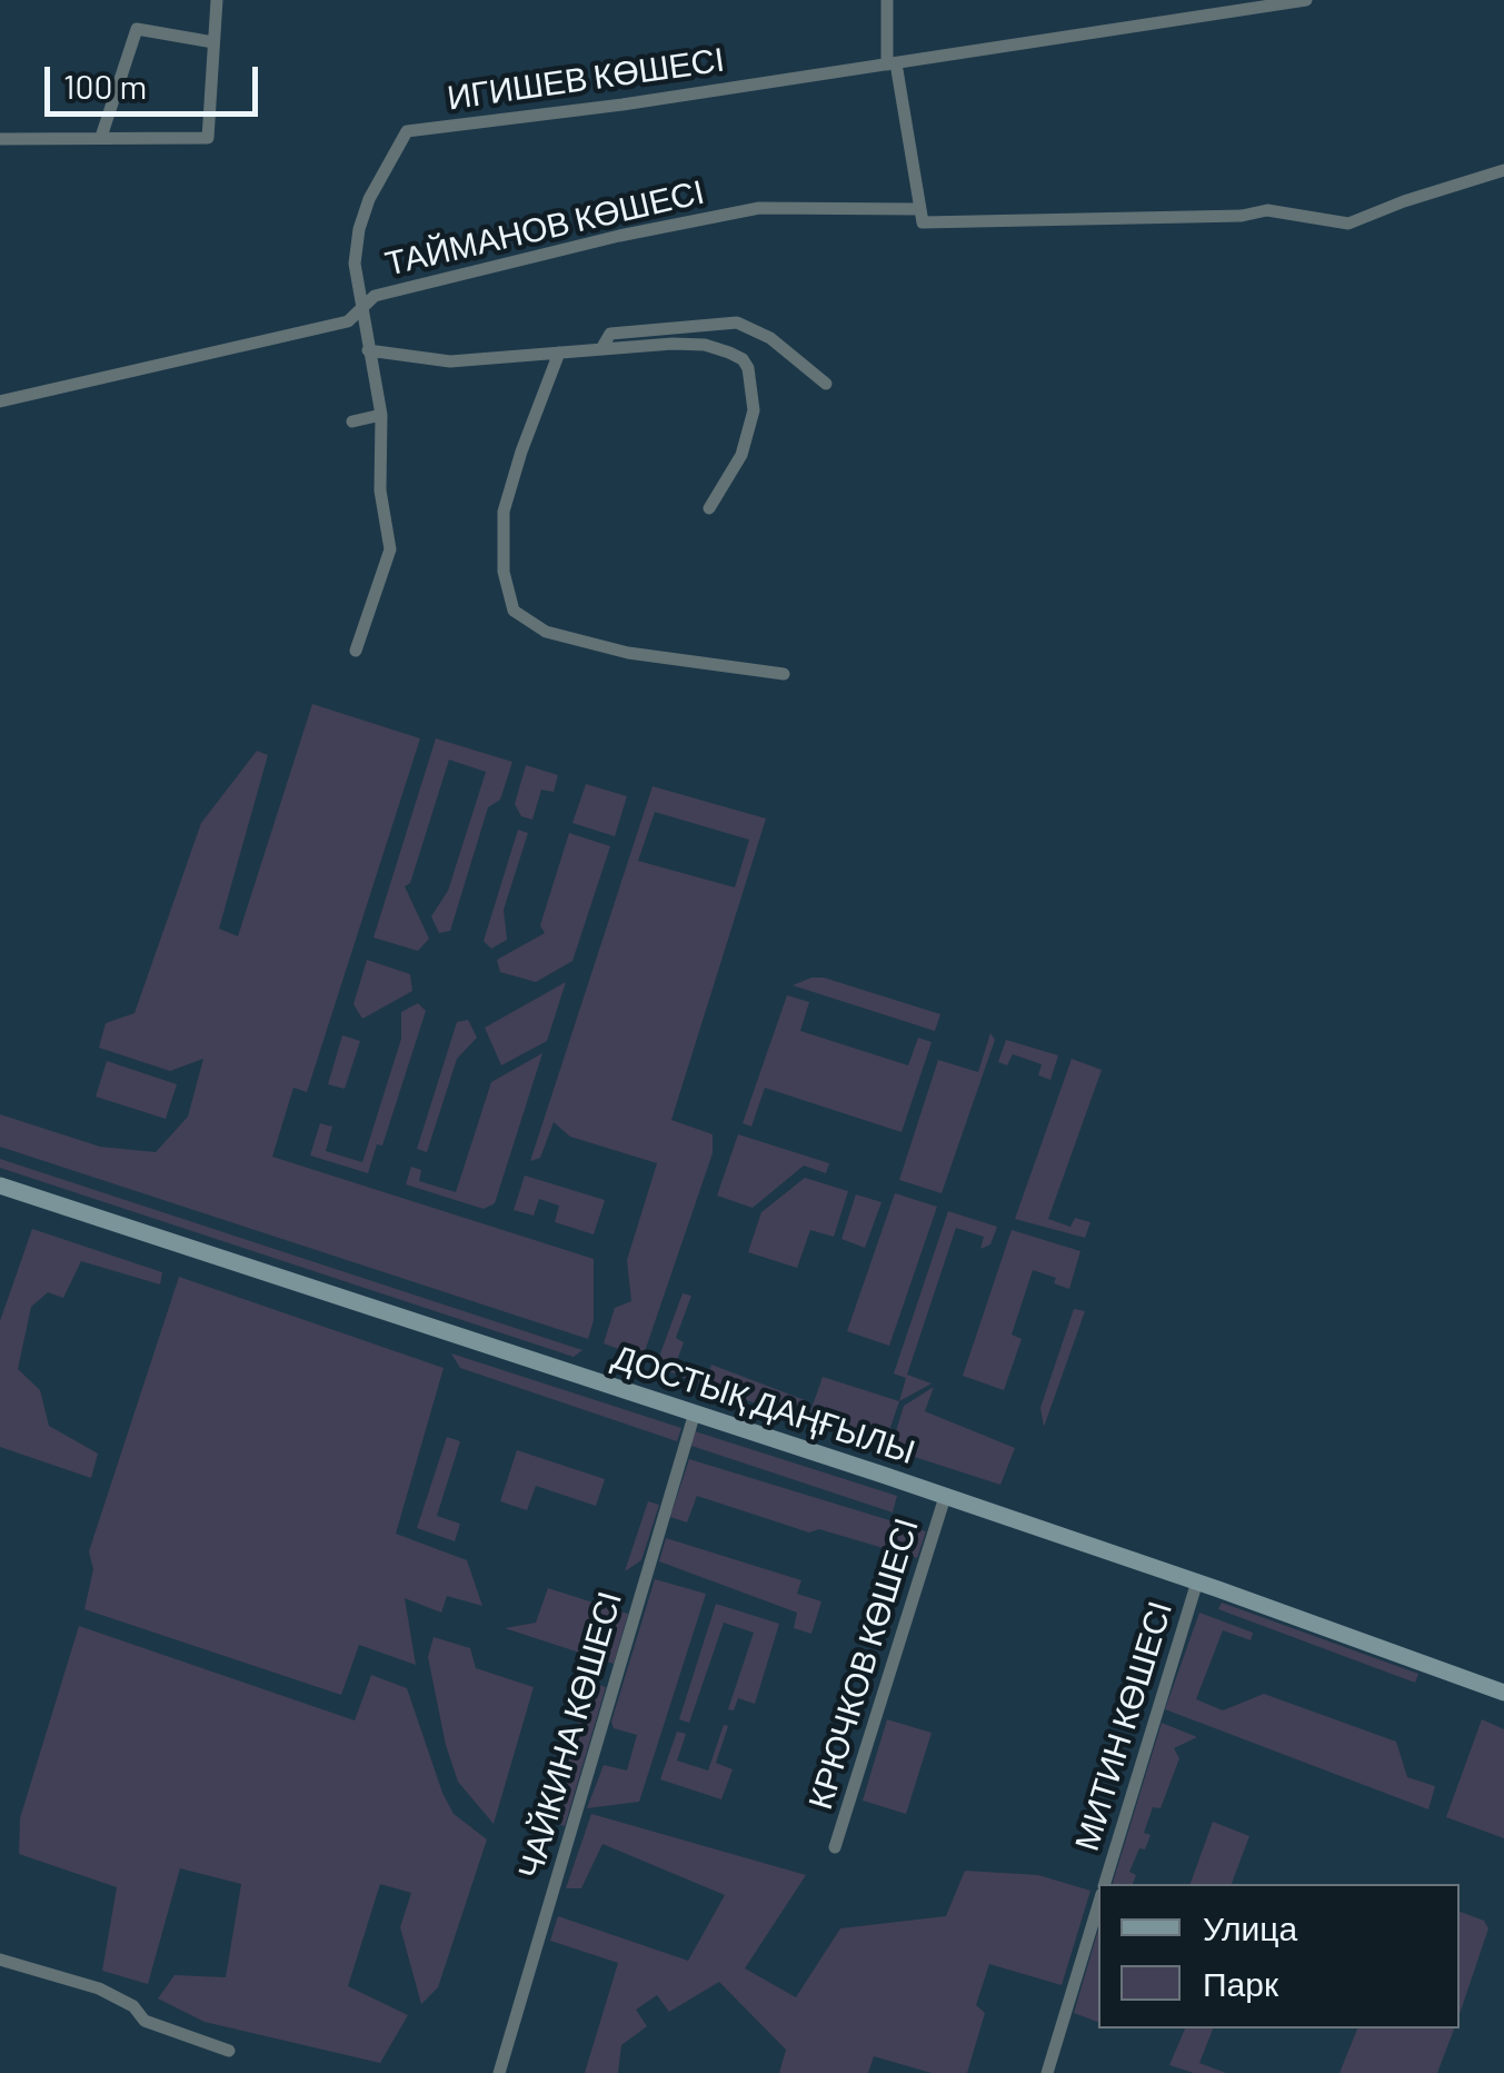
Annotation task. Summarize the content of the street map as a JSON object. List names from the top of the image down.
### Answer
{
  "streets": {
    "main road": ["ДОСТЫҚ ДАҢҒЫЛЫ"],
    "street": [
      "ИГИШЕВ КӨШЕСІ",
      "ТАЙМАНОВ КӨШЕСІ",
      "КРЮЧКОВ КӨШЕСІ",
      "МИТИН КӨШЕСІ",
      "ЧАЙКИНА КӨШЕСІ"
    ]
  },
  "crossings": [
    ["ИГИШЕВ КӨШЕСІ", "ТАЙМАНОВ КӨШЕСІ"],
    ["ДОСТЫҚ ДАҢҒЫЛЫ", "КРЮЧКОВ КӨШЕСІ"],
    ["ДОСТЫҚ ДАҢҒЫЛЫ", "МИТИН КӨШЕСІ"],
    ["ДОСТЫҚ ДАҢҒЫЛЫ", "ЧАЙКИНА КӨШЕСІ"]
  ],
  "legend": ["Улица", "Парк"],
  "scale_bar": "100 m"
}
